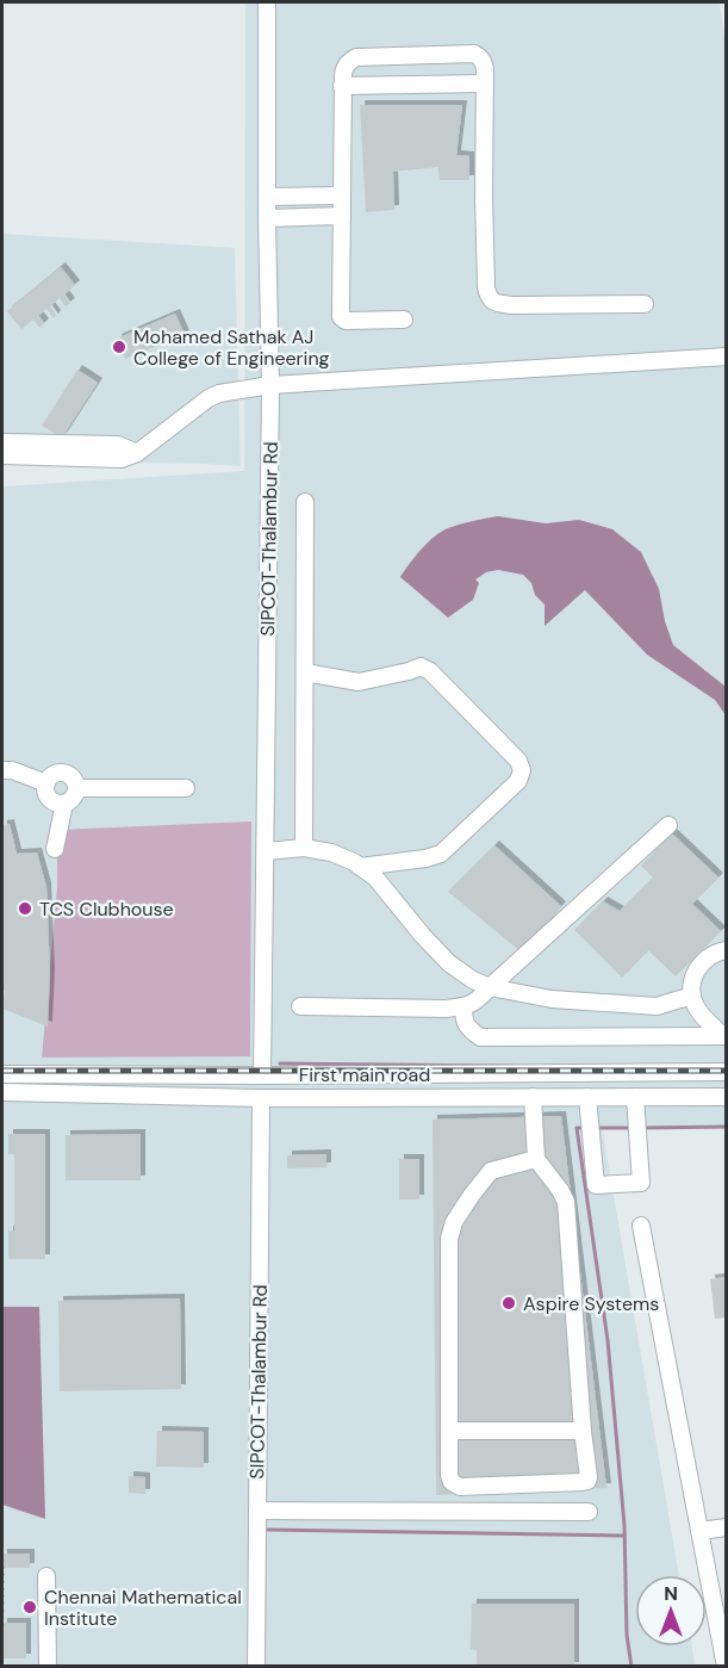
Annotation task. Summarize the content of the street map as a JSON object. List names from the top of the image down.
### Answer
{
  "streets": {
    "street": ["SIPCOT-Thalambur Rd", "First main road"]
  },
  "crossings": [
    ["SIPCOT-Thalambur Rd", "First main road"]
  ],
  "places": [
    "Mohamed Sathak AJ College of Engineering",
    "TCS Clubhouse",
    "Aspire Systems",
    "Chennai Mathematical Institute"
  ],
  "north": "top"
}
